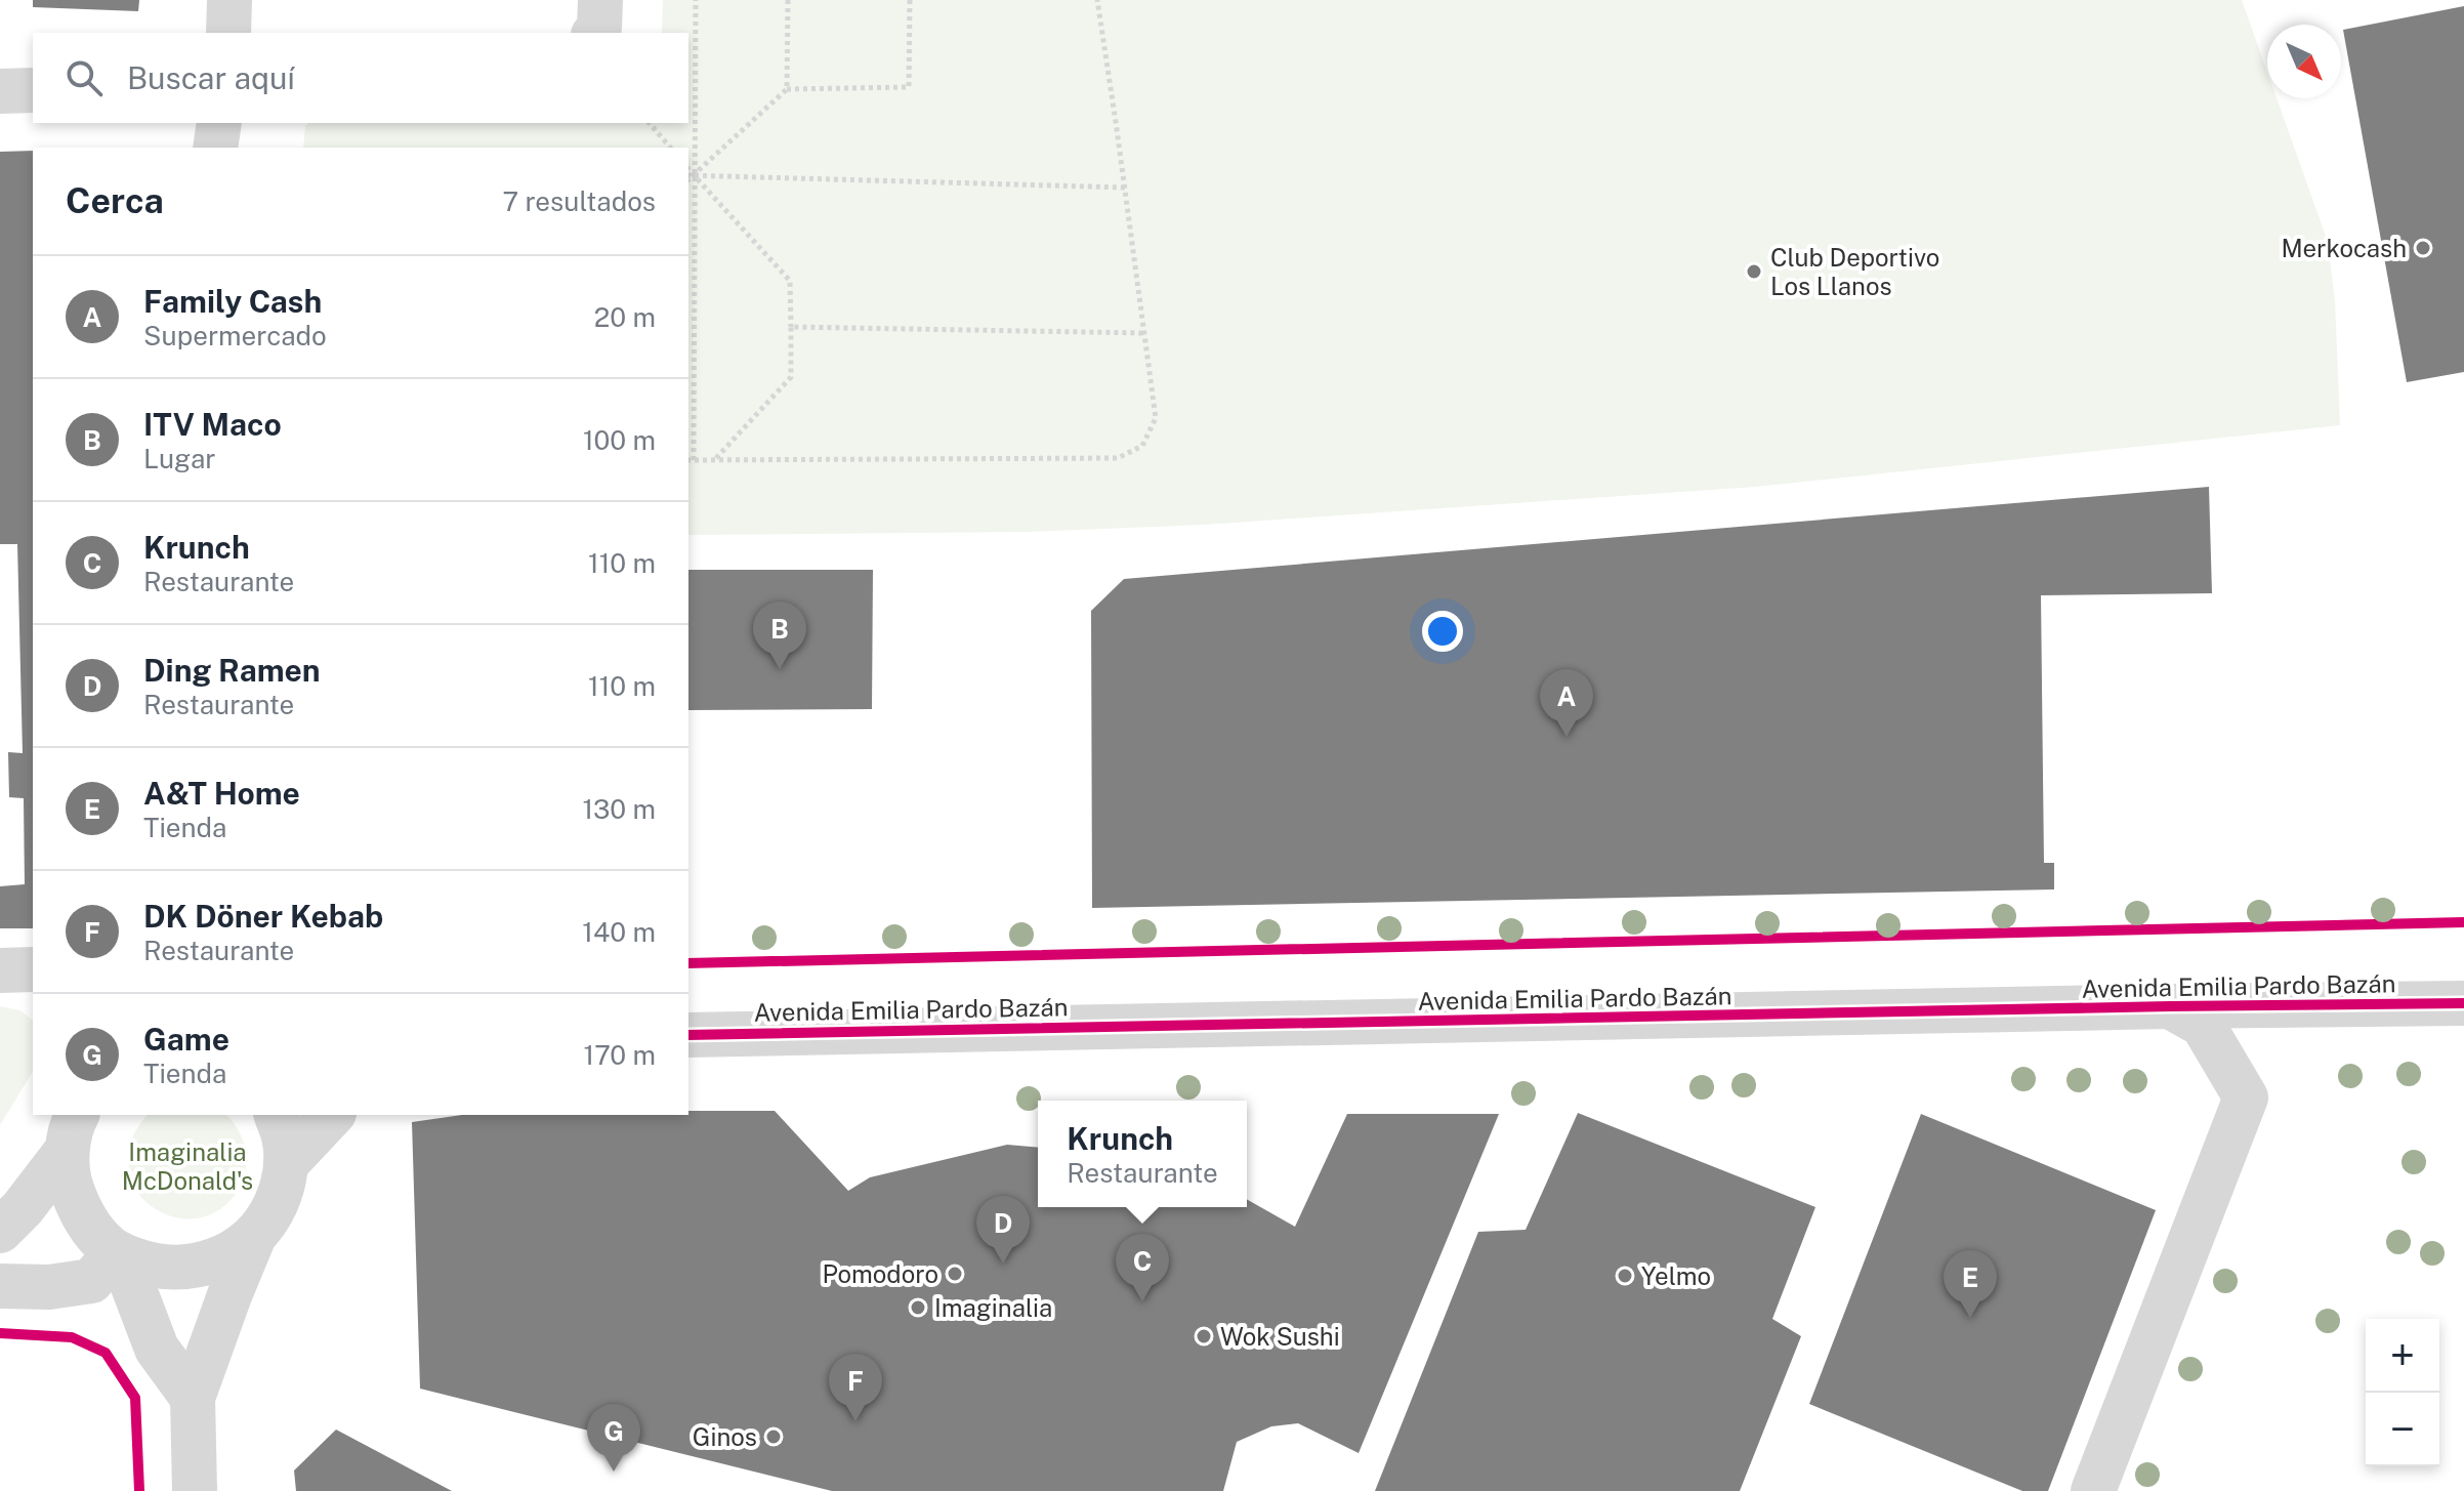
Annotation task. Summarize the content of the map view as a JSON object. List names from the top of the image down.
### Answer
{
  "streets": {
    "street": ["Avenida Emilia Pardo Bazán"]
  },
  "parks": ["Imaginalia McDonald's"],
  "places": [
    "Merkocash",
    "Club Deportivo Los Llanos",
    "Pomodoro",
    "Yelmo",
    "Imaginalia",
    "Wok Sushi",
    "Ginos"
  ],
  "north": "bottom right",
  "page": {
    "search": "Buscar aquí",
    "heading": ["Cerca", "7 resultados"],
    "list": [
      {
        "mark": "A",
        "name": "Family Cash",
        "note": "Supermercado",
        "value": "20 m"
      },
      {
        "mark": "B",
        "name": "ITV Maco",
        "note": "Lugar",
        "value": "100 m"
      },
      {
        "mark": "C",
        "name": "Krunch",
        "note": "Restaurante",
        "value": "110 m"
      },
      {
        "mark": "D",
        "name": "Ding Ramen",
        "note": "Restaurante",
        "value": "110 m"
      },
      {
        "mark": "E",
        "name": "A&T Home",
        "note": "Tienda",
        "value": "130 m"
      },
      {
        "mark": "F",
        "name": "DK Döner Kebab",
        "note": "Restaurante",
        "value": "140 m"
      },
      {
        "mark": "G",
        "name": "Game",
        "note": "Tienda",
        "value": "170 m"
      }
    ],
    "pins": [
      "B",
      "A",
      "D",
      "C",
      "E",
      "F",
      "G"
    ],
    "popup": ["Krunch", "Restaurante"],
    "map_buttons": ["+", "−"]
  }
}
